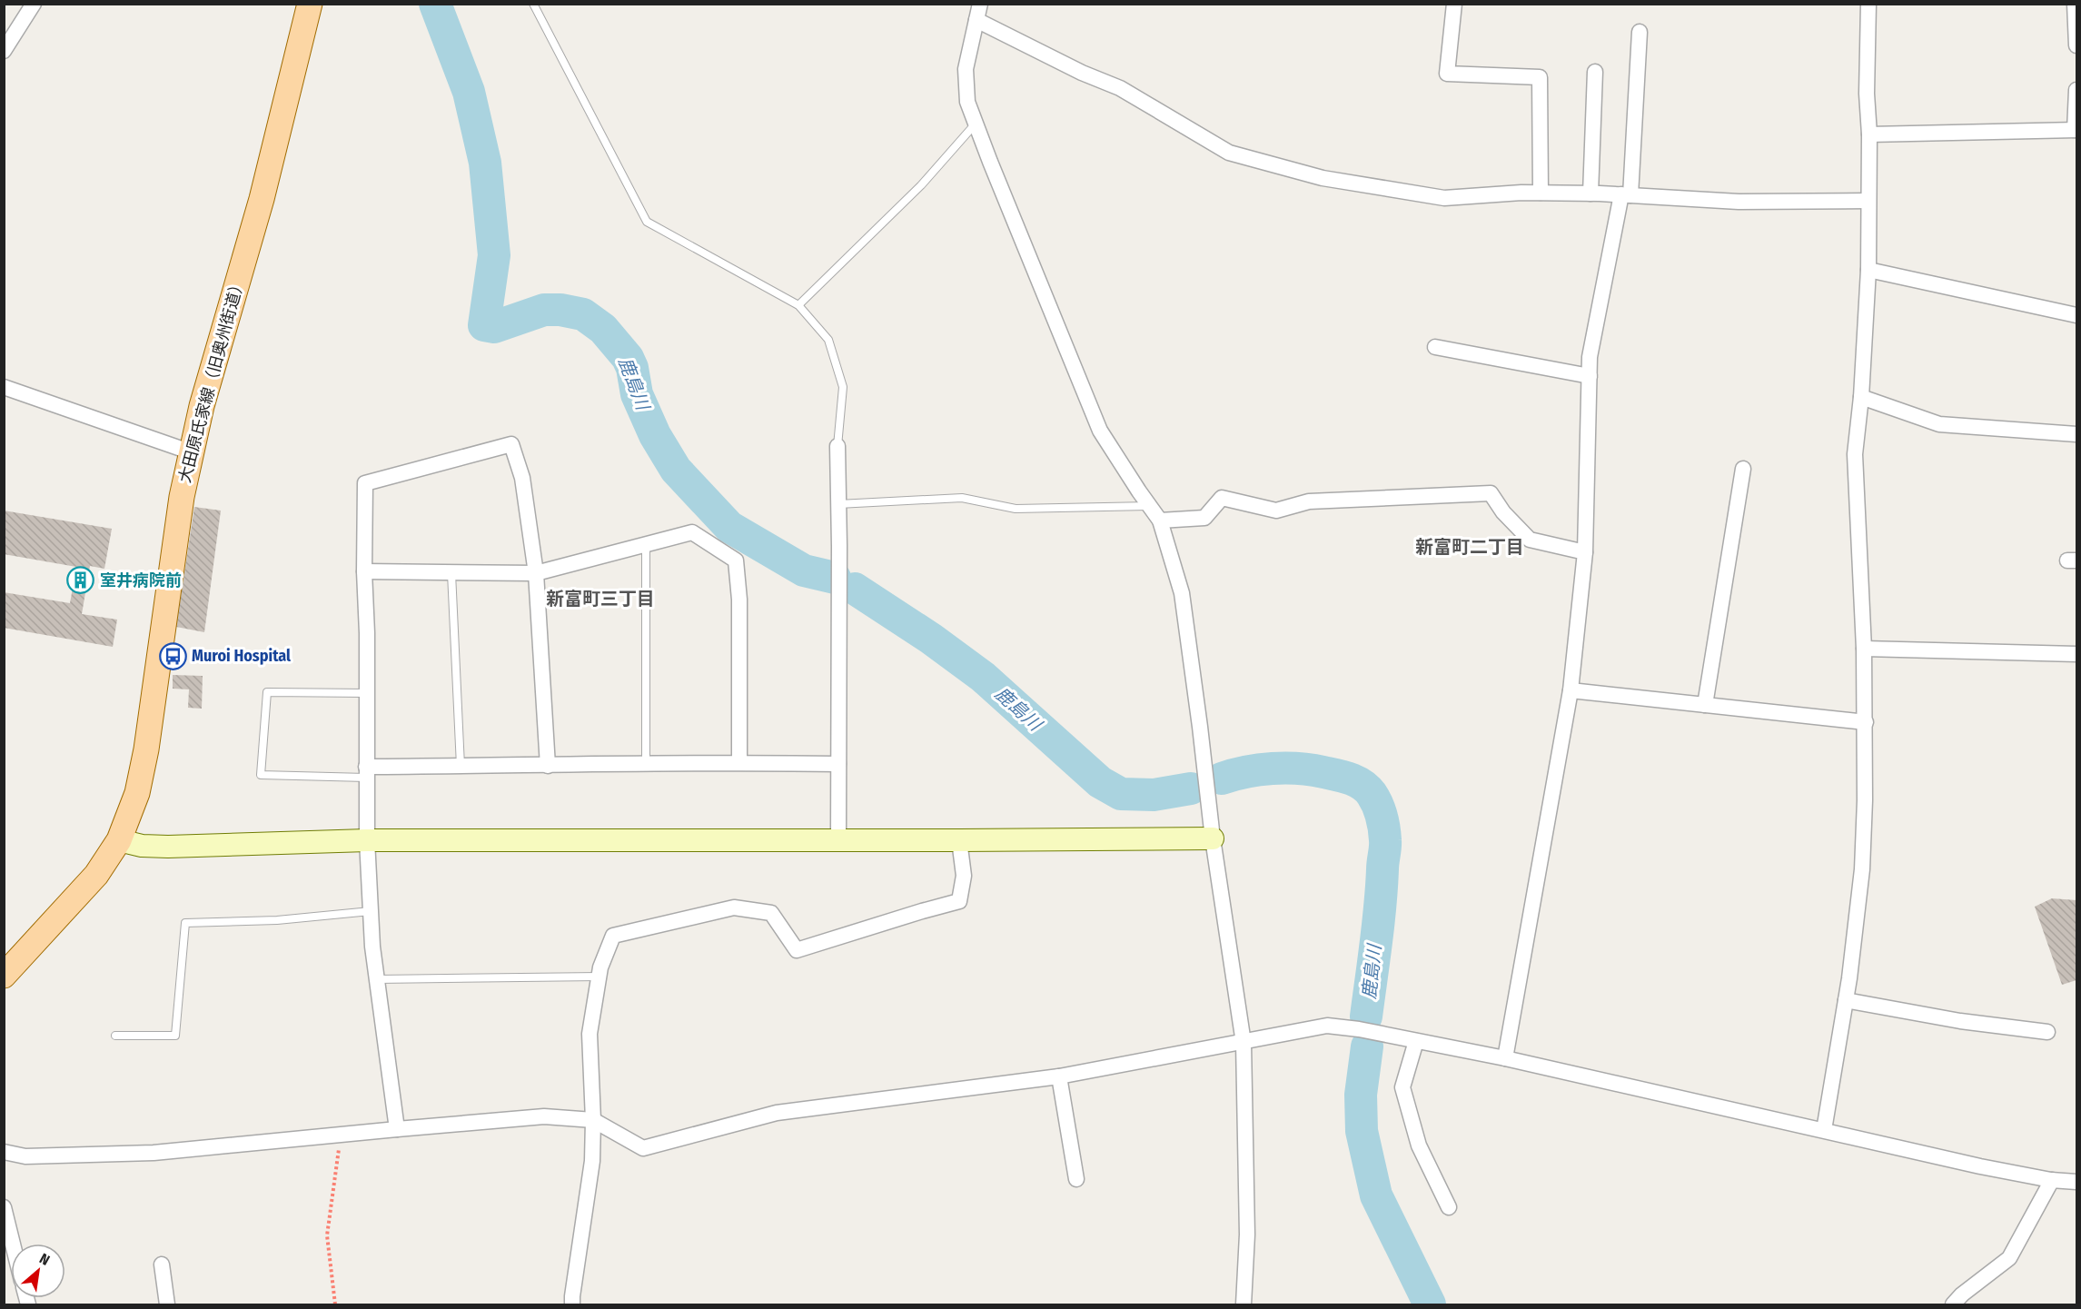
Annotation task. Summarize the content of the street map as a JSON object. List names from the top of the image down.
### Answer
{
  "streets": {
    "main road": ["大田原氏家線（旧奥州街道）"]
  },
  "districts": ["新富町二丁目", "新富町三丁目"],
  "water": ["鹿島川"],
  "places": {
    "building": ["室井病院前"],
    "bus stop": ["Muroi Hospital"]
  },
  "north": "top right"
}
